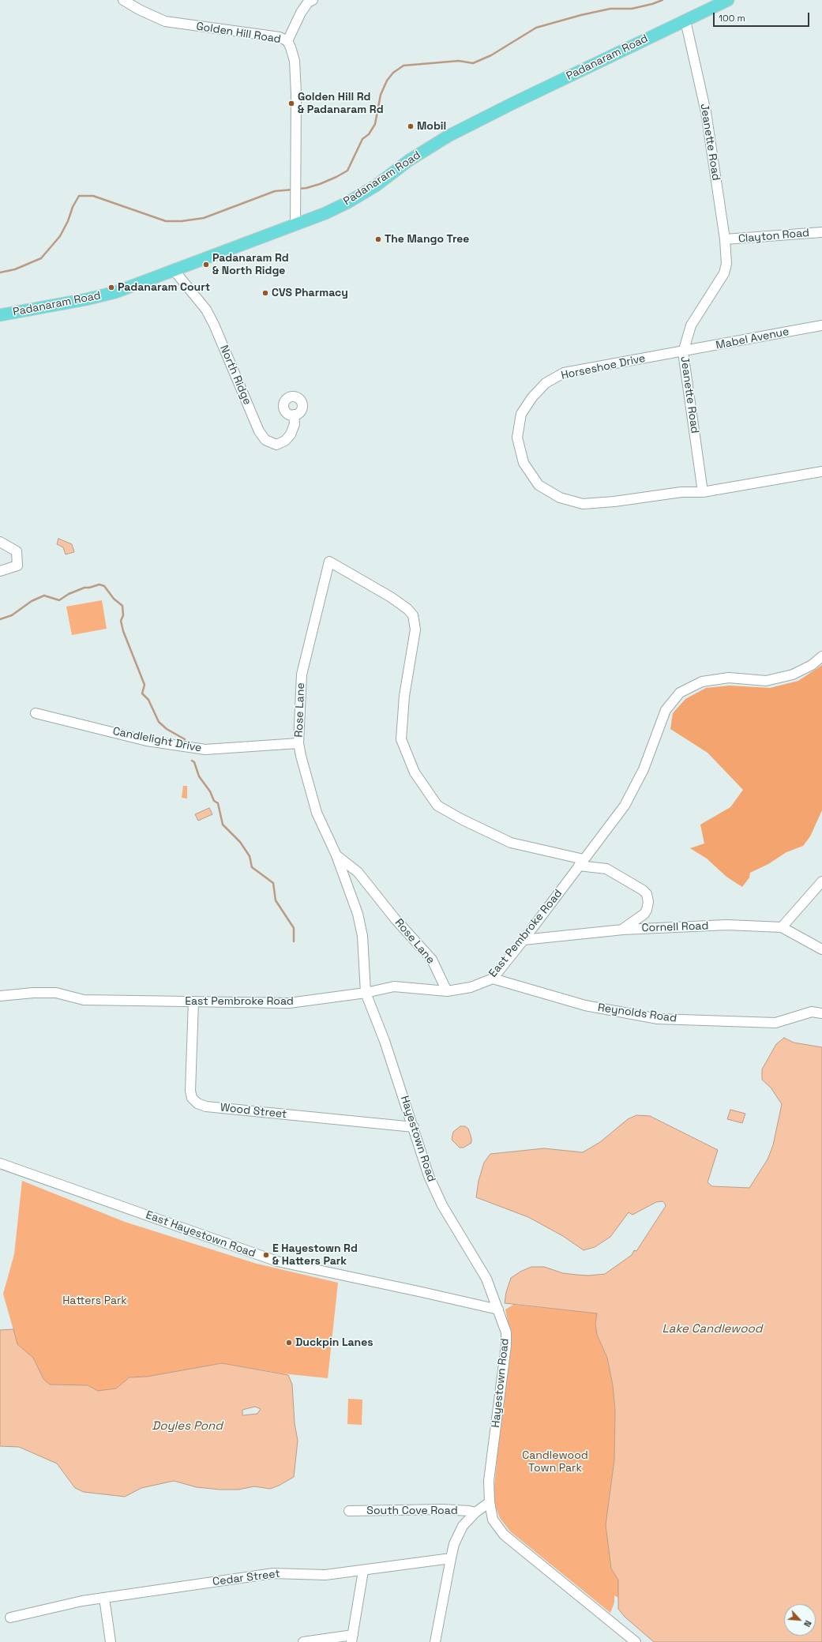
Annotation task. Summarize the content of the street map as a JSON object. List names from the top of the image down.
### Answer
{
  "streets": {
    "main road": ["Padanaram Road"],
    "street": [
      "Golden Hill Road",
      "Jeanette Road",
      "Clayton Road",
      "Mabel Avenue",
      "Horseshoe Drive",
      "North Ridge",
      "Rose Lane",
      "Candlelight Drive",
      "Cornell Road",
      "East Pembroke Road",
      "Reynolds Road",
      "Wood Street",
      "Hayestown Road",
      "East Hayestown Road",
      "South Cove Road",
      "Cedar Street"
    ]
  },
  "crossings": [
    ["Golden Hill Road", "Padanaram Road"],
    ["Padanaram Road", "Jeanette Road"],
    ["Padanaram Road", "North Ridge"],
    ["Jeanette Road", "Clayton Road"],
    ["Jeanette Road", "Mabel Avenue"],
    ["Jeanette Road", "Horseshoe Drive"],
    ["Mabel Avenue", "Horseshoe Drive"],
    ["Rose Lane", "Candlelight Drive"],
    ["Rose Lane", "East Pembroke Road"],
    ["Rose Lane", "Hayestown Road"],
    ["Cornell Road", "East Pembroke Road"],
    ["East Pembroke Road", "Reynolds Road"],
    ["East Pembroke Road", "Wood Street"],
    ["East Pembroke Road", "Hayestown Road"],
    ["Wood Street", "Hayestown Road"],
    ["Hayestown Road", "East Hayestown Road"]
  ],
  "water": ["Lake Candlewood", "Doyles Pond"],
  "parks": ["Hatters Park", "Candlewood Town Park"],
  "places": [
    "Golden Hill Rd & Padanaram Rd",
    "Mobil",
    "The Mango Tree",
    "Padanaram Rd & North Ridge",
    "Padanaram Court",
    "CVS Pharmacy",
    "E Hayestown Rd & Hatters Park",
    "Duckpin Lanes"
  ],
  "scale_bar": "100 m",
  "north": "bottom right"
}
